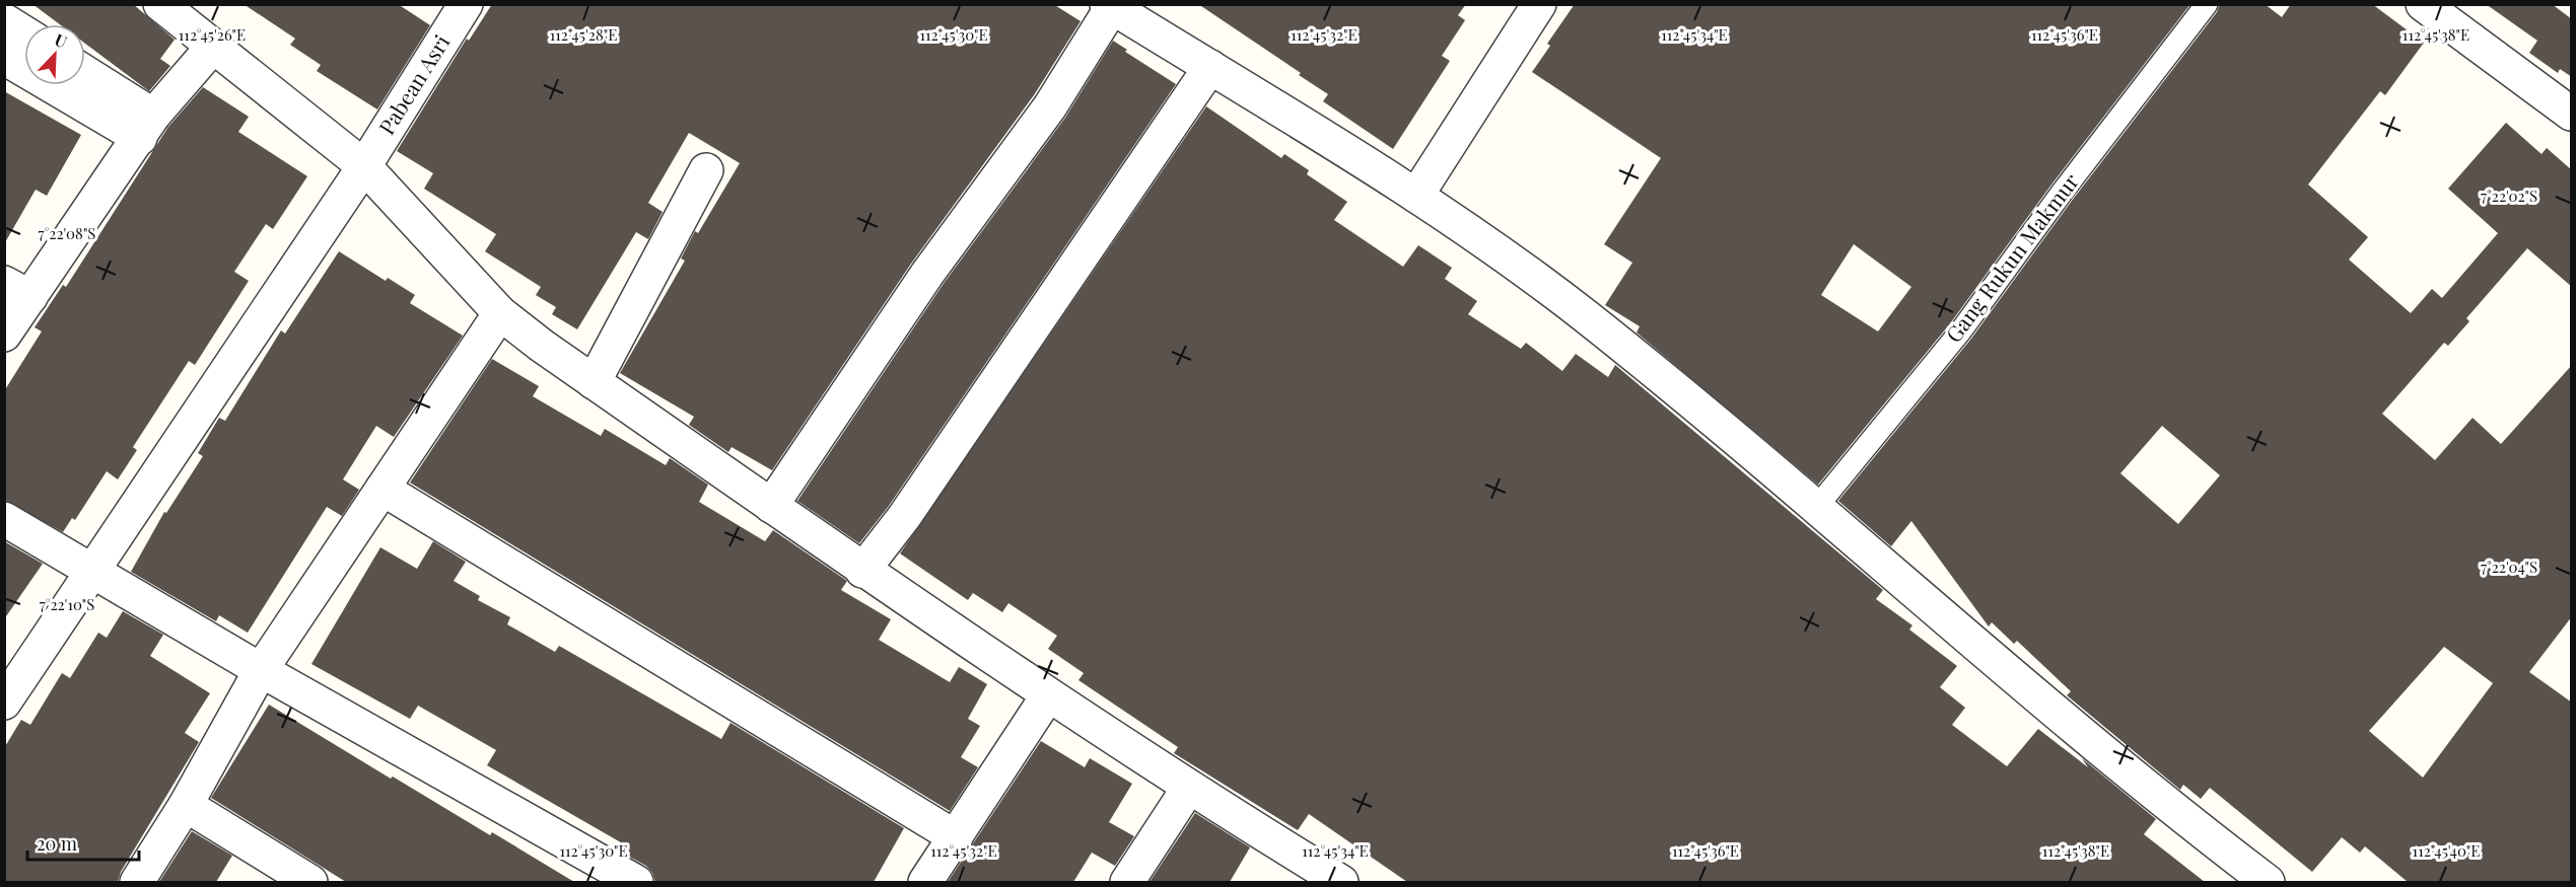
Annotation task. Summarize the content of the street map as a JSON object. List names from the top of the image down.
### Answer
{
  "streets": {
    "street": ["Pabean Asri"],
    "lane": ["Gang Rukun Makmur"]
  },
  "scale_bar": "20 m",
  "north": "top right",
  "coordinates": [
    "112°45'26\"E",
    "112°45'28\"E",
    "112°45'30\"E",
    "112°45'32\"E",
    "112°45'34\"E",
    "112°45'36\"E",
    "112°45'38\"E",
    "7°22'02\"S",
    "7°22'08\"S",
    "7°22'04\"S",
    "7°22'10\"S",
    "112°45'40\"E"
  ]
}
